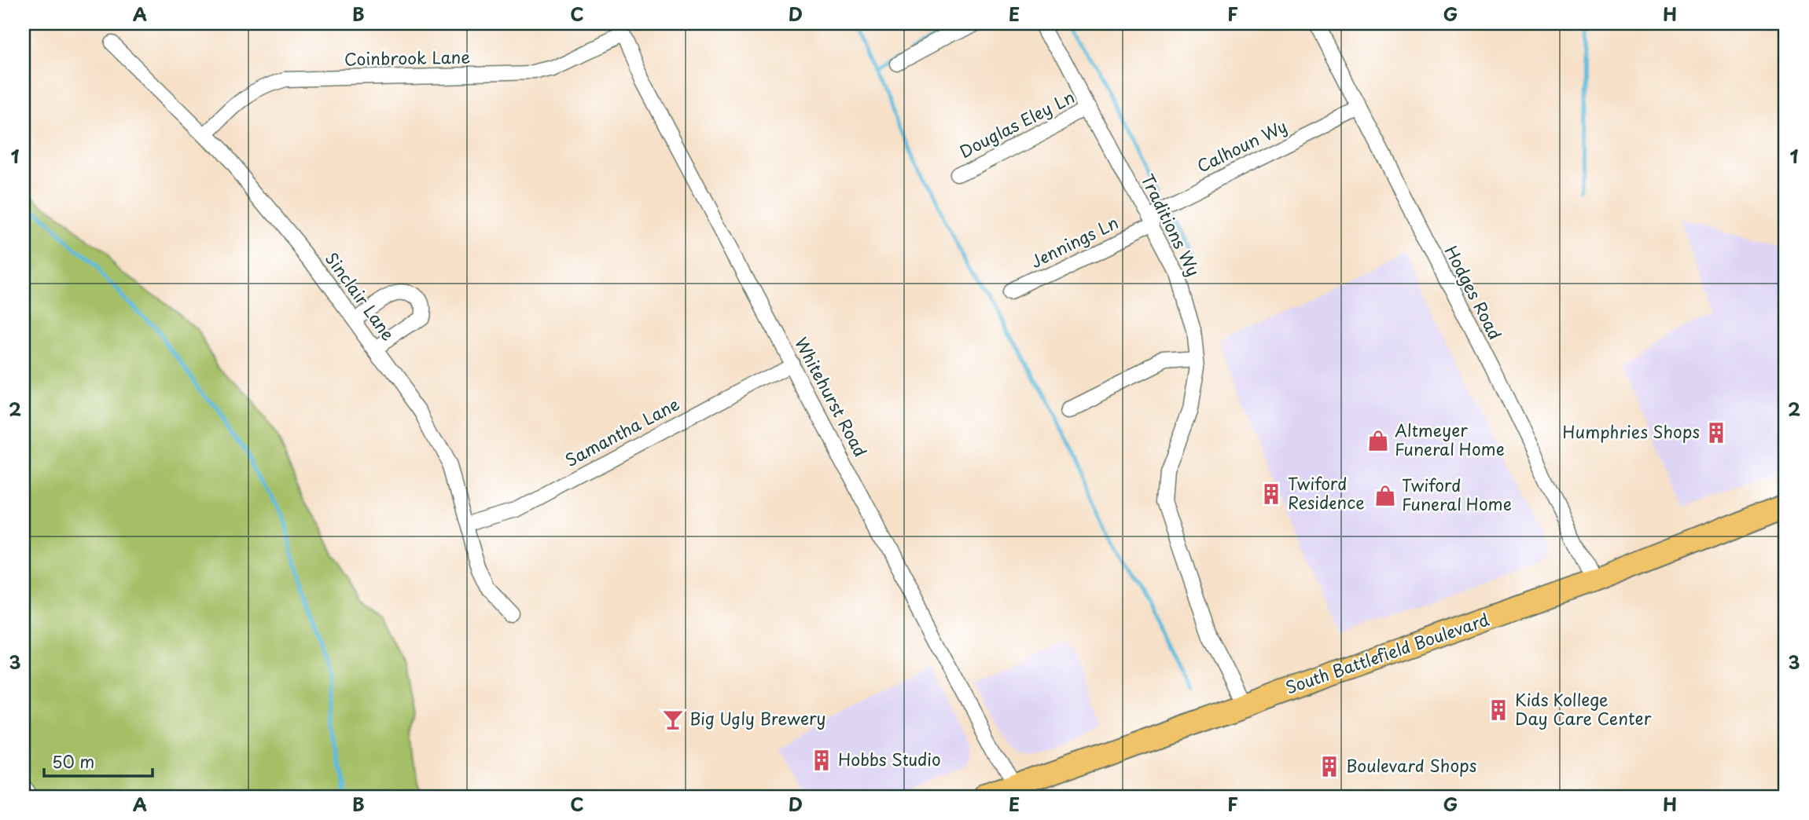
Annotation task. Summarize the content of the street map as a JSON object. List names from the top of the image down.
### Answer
{
  "streets": {
    "main road": ["South Battlefield Boulevard"],
    "street": [
      "Coinbrook Lane",
      "Douglas Eley Ln",
      "Calhoun Wy",
      "Traditions Wy",
      "Jennings Ln",
      "Hodges Road",
      "Sinclair Lane",
      "Whitehurst Road",
      "Samantha Lane"
    ]
  },
  "crossings": [
    ["Coinbrook Lane", "Sinclair Lane"],
    ["Coinbrook Lane", "Whitehurst Road"],
    ["Douglas Eley Ln", "Traditions Wy"],
    ["Calhoun Wy", "Traditions Wy"],
    ["Calhoun Wy", "Jennings Ln"],
    ["Calhoun Wy", "Hodges Road"],
    ["Traditions Wy", "Jennings Ln"],
    ["Traditions Wy", "South Battlefield Boulevard"],
    ["Hodges Road", "South Battlefield Boulevard"],
    ["Sinclair Lane", "Samantha Lane"],
    ["Whitehurst Road", "Samantha Lane"],
    ["Whitehurst Road", "South Battlefield Boulevard"]
  ],
  "places": {
    "building": [
      "Humphries Shops",
      "Twiford Residence",
      "Kids Kollege Day Care Center",
      "Hobbs Studio",
      "Boulevard Shops"
    ],
    "shop": ["Altmeyer Funeral Home", "Twiford Funeral Home"],
    "bar": ["Big Ugly Brewery"]
  },
  "scale_bar": "50 m",
  "grid": {
    "columns": [
      "A",
      "B",
      "C",
      "D",
      "E",
      "F",
      "G",
      "H"
    ],
    "rows": ["1", "2", "3"]
  }
}
